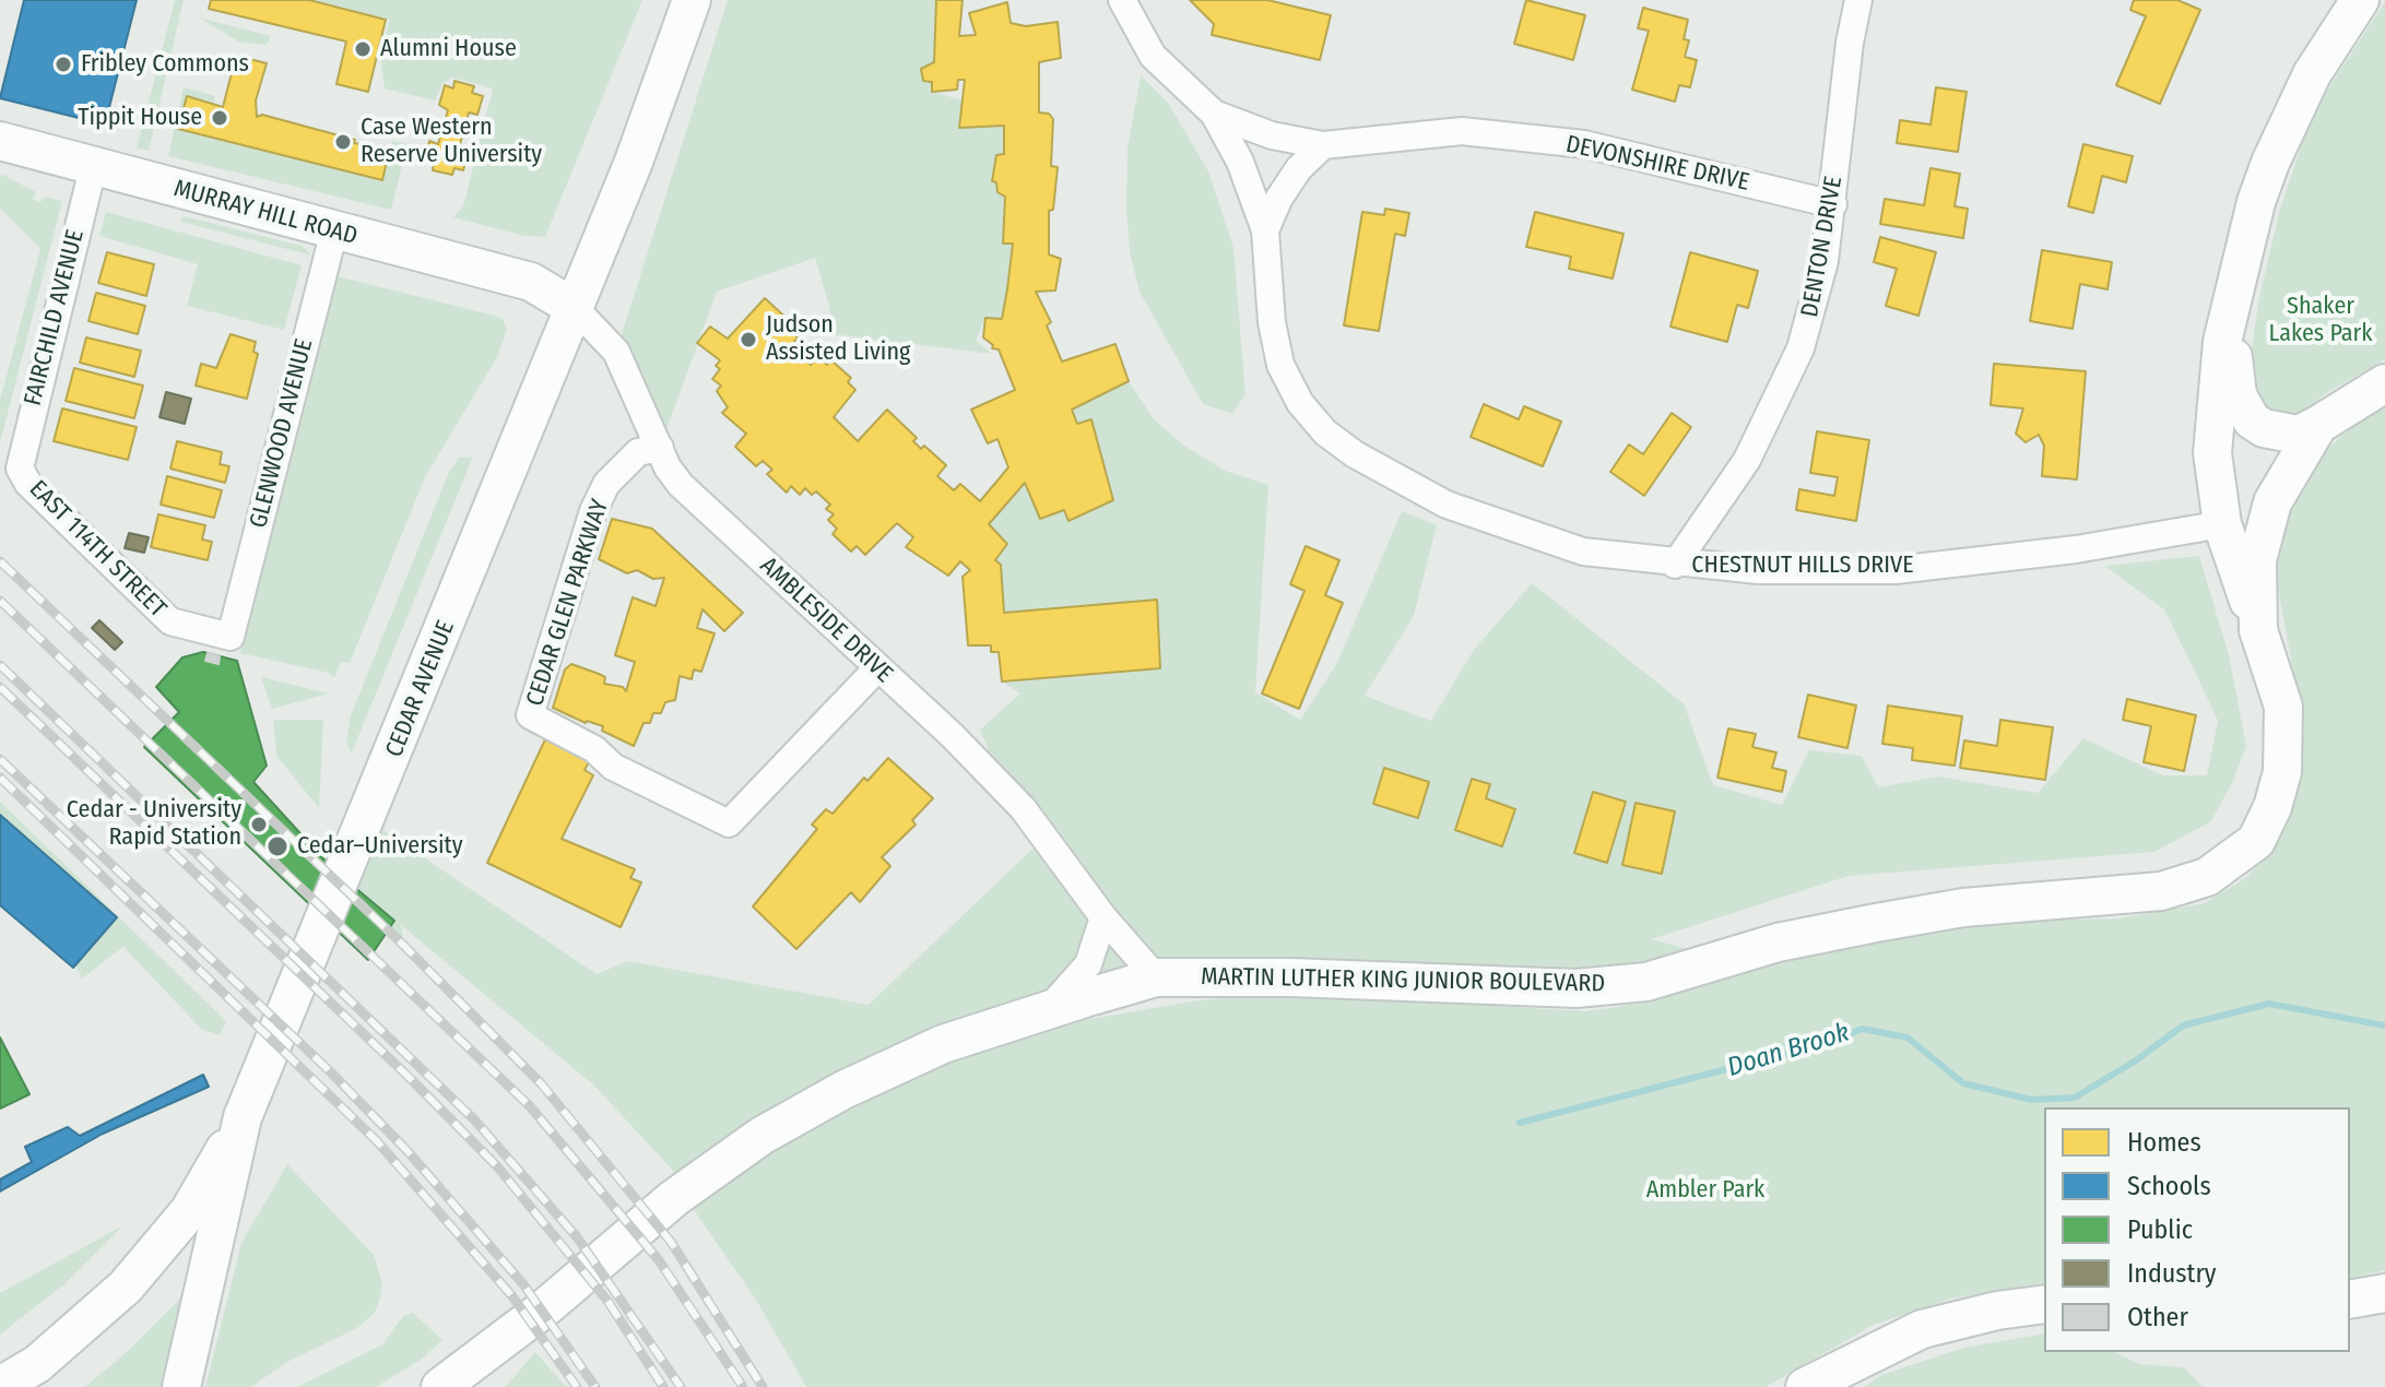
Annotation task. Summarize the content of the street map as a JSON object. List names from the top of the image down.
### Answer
{
  "streets": {
    "main road": ["MURRAY HILL ROAD", "CEDAR AVENUE", "MARTIN LUTHER KING JUNIOR BOULEVARD"],
    "street": [
      "DEVONSHIRE DRIVE",
      "DENTON DRIVE",
      "FAIRCHILD AVENUE",
      "GLENWOOD AVENUE",
      "EAST 114TH STREET",
      "CHESTNUT HILLS DRIVE",
      "CEDAR GLEN PARKWAY",
      "AMBLESIDE DRIVE"
    ]
  },
  "crossings": [
    ["DEVONSHIRE DRIVE", "DENTON DRIVE"],
    ["DEVONSHIRE DRIVE", "CHESTNUT HILLS DRIVE"],
    ["MURRAY HILL ROAD", "FAIRCHILD AVENUE"],
    ["MURRAY HILL ROAD", "GLENWOOD AVENUE"],
    ["MURRAY HILL ROAD", "AMBLESIDE DRIVE"],
    ["MURRAY HILL ROAD", "CEDAR AVENUE"],
    ["DENTON DRIVE", "CHESTNUT HILLS DRIVE"],
    ["FAIRCHILD AVENUE", "EAST 114TH STREET"],
    ["GLENWOOD AVENUE", "EAST 114TH STREET"],
    ["CEDAR GLEN PARKWAY", "AMBLESIDE DRIVE"],
    ["AMBLESIDE DRIVE", "CEDAR AVENUE"],
    ["AMBLESIDE DRIVE", "MARTIN LUTHER KING JUNIOR BOULEVARD"]
  ],
  "water": ["Doan Brook"],
  "parks": ["Shaker Lakes Park", "Ambler Park"],
  "places": [
    "Alumni House",
    "Fribley Commons",
    "Tippit House",
    "Case Western Reserve University",
    "Judson Assisted Living",
    "Cedar - University Rapid Station",
    "Cedar–University"
  ],
  "legend": [
    "Homes",
    "Schools",
    "Public",
    "Industry",
    "Other"
  ]
}
